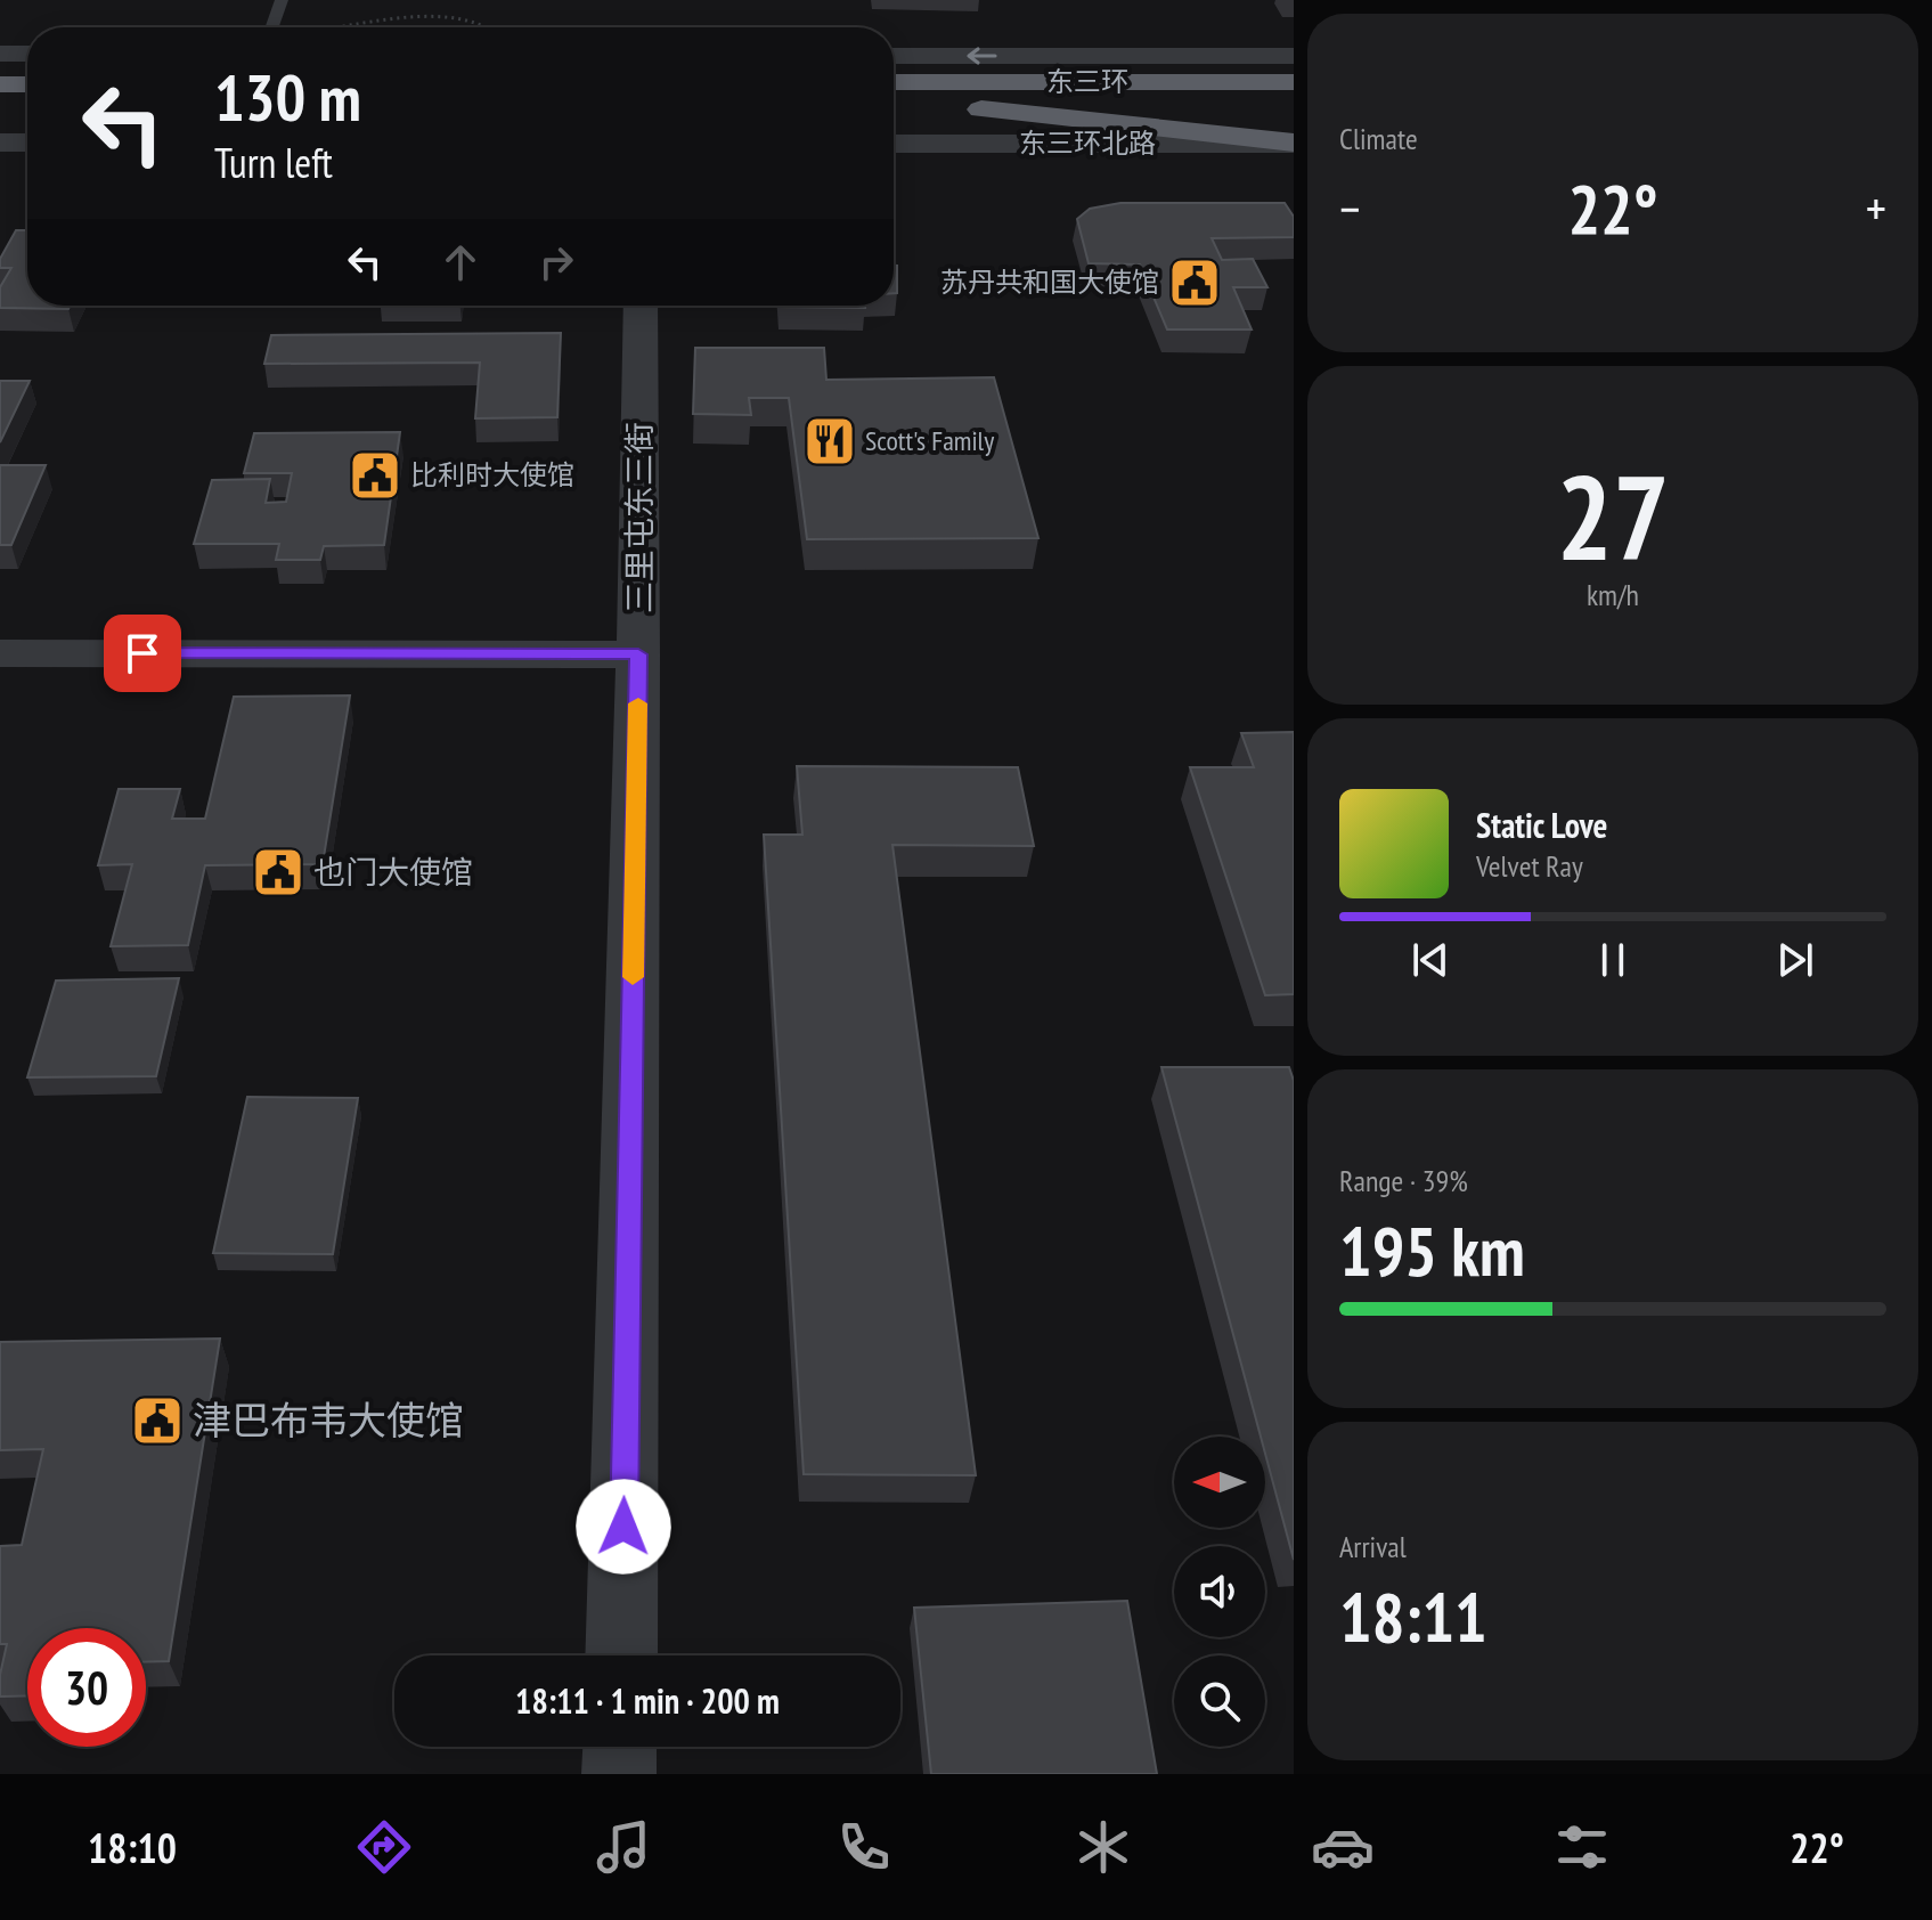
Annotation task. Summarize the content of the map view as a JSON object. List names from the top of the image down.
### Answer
{
  "streets": {
    "highway": ["东三环"],
    "street": ["东三环北路", "三里屯东三街"]
  },
  "places": {
    "public building": [
      "苏丹共和国大使馆",
      "比利时大使馆",
      "也门大使馆",
      "津巴布韦大使馆"
    ],
    "restaurant": ["Scott's Family"]
  },
  "north": "left",
  "page": {
    "tile": [
      "Climate",
      ["27", "km/h"],
      ["Range · 39%", "195 km"],
      ["Arrival", "18:11"]
    ],
    "turn": ["130 m", "Turn left"],
    "heat": ["−", "22°", "+"],
    "song": ["Static Love", "Velvet Ray"],
    "limit": "30",
    "trip": "18:11 · 1 min · 200 m",
    "tabs": ["18:10", "22°"]
  }
}
